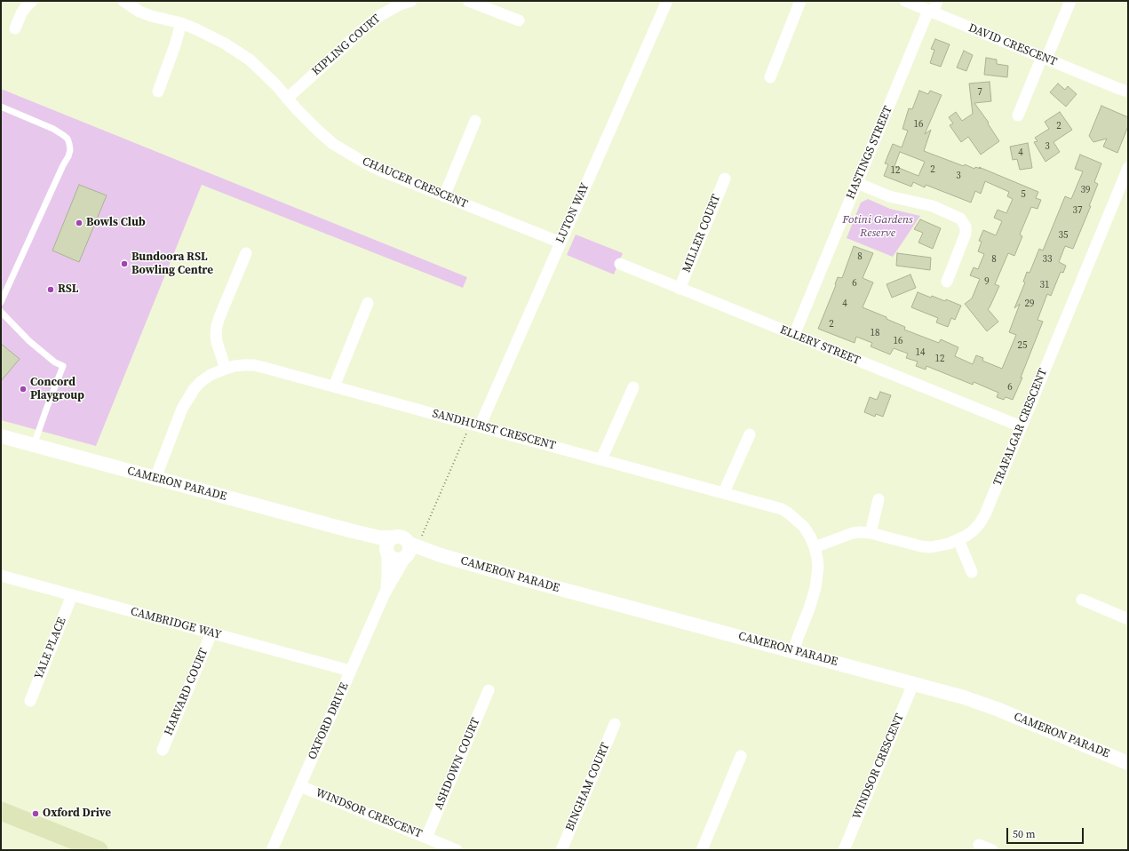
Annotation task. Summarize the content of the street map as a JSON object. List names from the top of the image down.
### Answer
{
  "streets": {
    "street": [
      "KIPLING COURT",
      "DAVID CRESCENT",
      "HASTINGS STREET",
      "CHAUCER CRESCENT",
      "LUTON WAY",
      "MILLER COURT",
      "ELLERY STREET",
      "TRAFALGAR CRESCENT",
      "SANDHURST CRESCENT",
      "CAMERON PARADE",
      "CAMBRIDGE WAY",
      "YALE PLACE",
      "HARVARD COURT",
      "OXFORD DRIVE",
      "ASHDOWN COURT",
      "WINDSOR CRESCENT",
      "BINGHAM COURT"
    ]
  },
  "crossings": [
    ["KIPLING COURT", "CHAUCER CRESCENT"],
    ["DAVID CRESCENT", "HASTINGS STREET"],
    ["HASTINGS STREET", "ELLERY STREET"],
    ["CHAUCER CRESCENT", "LUTON WAY"],
    ["LUTON WAY", "SANDHURST CRESCENT"],
    ["MILLER COURT", "ELLERY STREET"],
    ["ELLERY STREET", "TRAFALGAR CRESCENT"],
    ["TRAFALGAR CRESCENT", "SANDHURST CRESCENT"],
    ["SANDHURST CRESCENT", "CAMERON PARADE"],
    ["CAMERON PARADE", "OXFORD DRIVE"],
    ["CAMERON PARADE", "WINDSOR CRESCENT"],
    ["CAMBRIDGE WAY", "YALE PLACE"],
    ["CAMBRIDGE WAY", "HARVARD COURT"],
    ["CAMBRIDGE WAY", "OXFORD DRIVE"],
    ["OXFORD DRIVE", "WINDSOR CRESCENT"],
    ["ASHDOWN COURT", "WINDSOR CRESCENT"]
  ],
  "parks": ["Fotini Gardens Reserve"],
  "places": [
    "Bowls Club",
    "Bundoora RSL Bowling Centre",
    "RSL",
    "Concord Playgroup",
    "Oxford Drive"
  ],
  "house_numbers": [
    "7",
    "16",
    "2",
    "3",
    "4",
    "2",
    "12",
    "3",
    "39",
    "5",
    "37",
    "35",
    "8",
    "8",
    "33",
    "9",
    "6",
    "31",
    "4",
    "29",
    "2",
    "18",
    "16",
    "25",
    "14",
    "12",
    "6"
  ],
  "scale_bar": "50 m"
}
